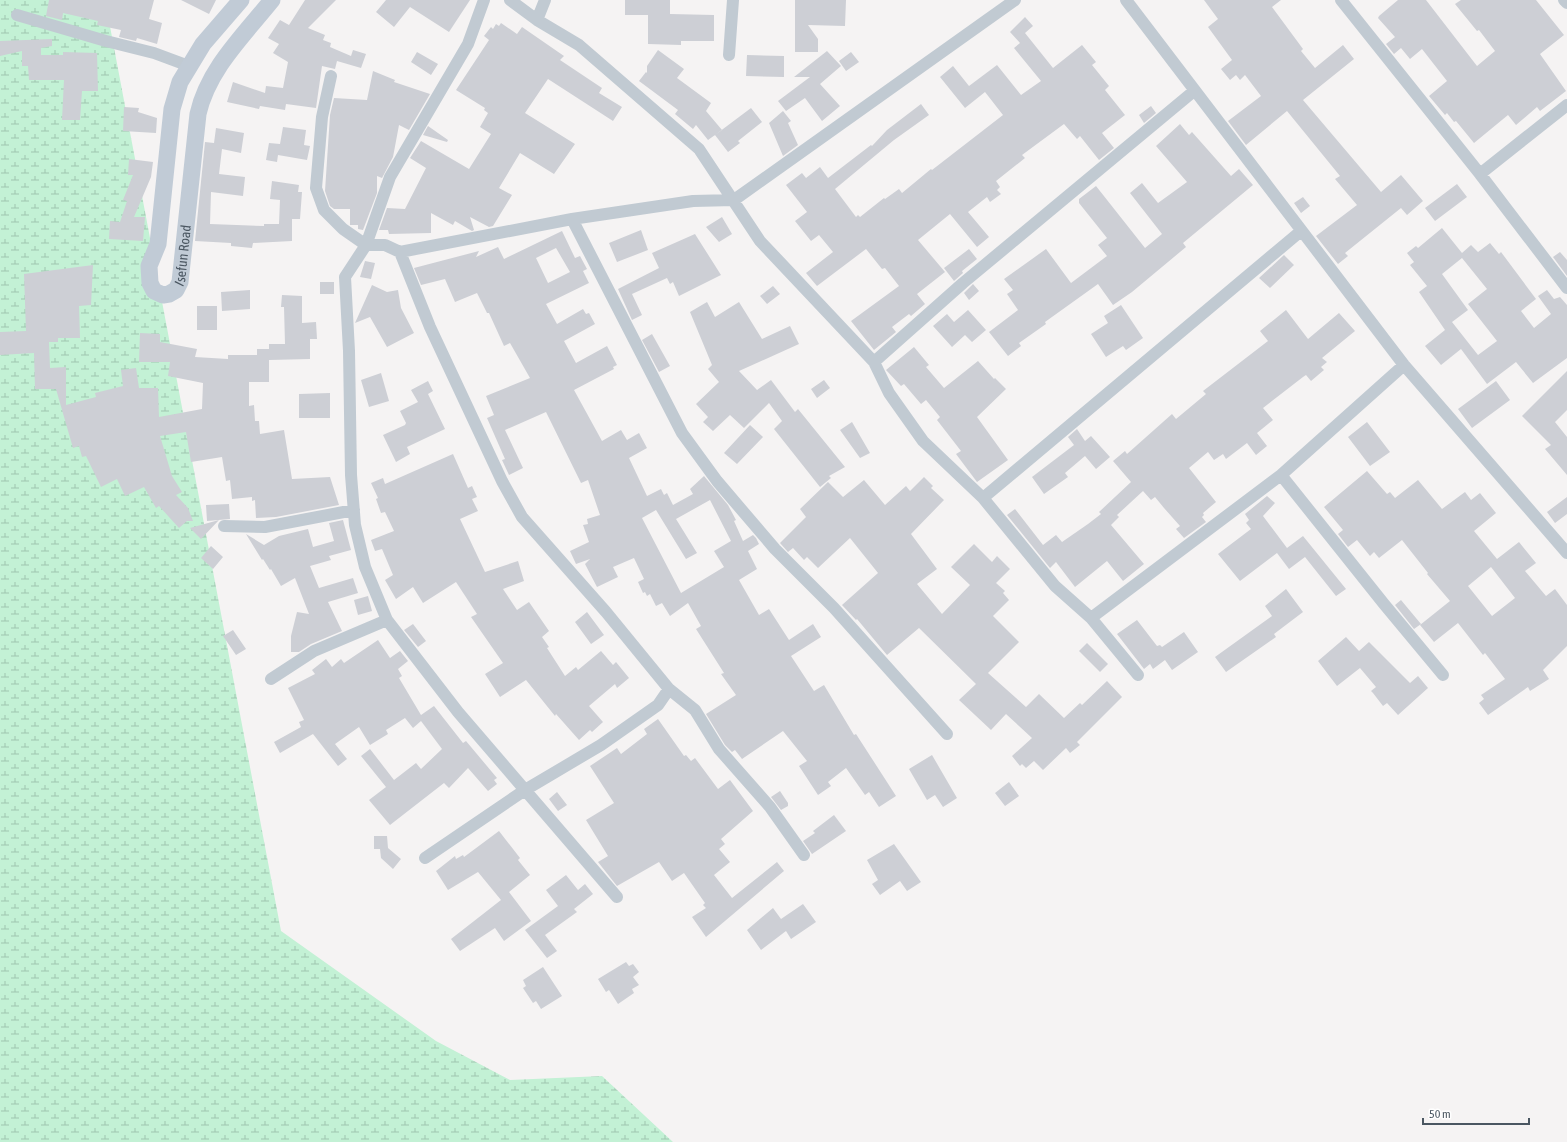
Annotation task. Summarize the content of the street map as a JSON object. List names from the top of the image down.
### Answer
{
  "streets": {
    "street": ["Isefun Road"]
  },
  "scale_bar": "50 m"
}
